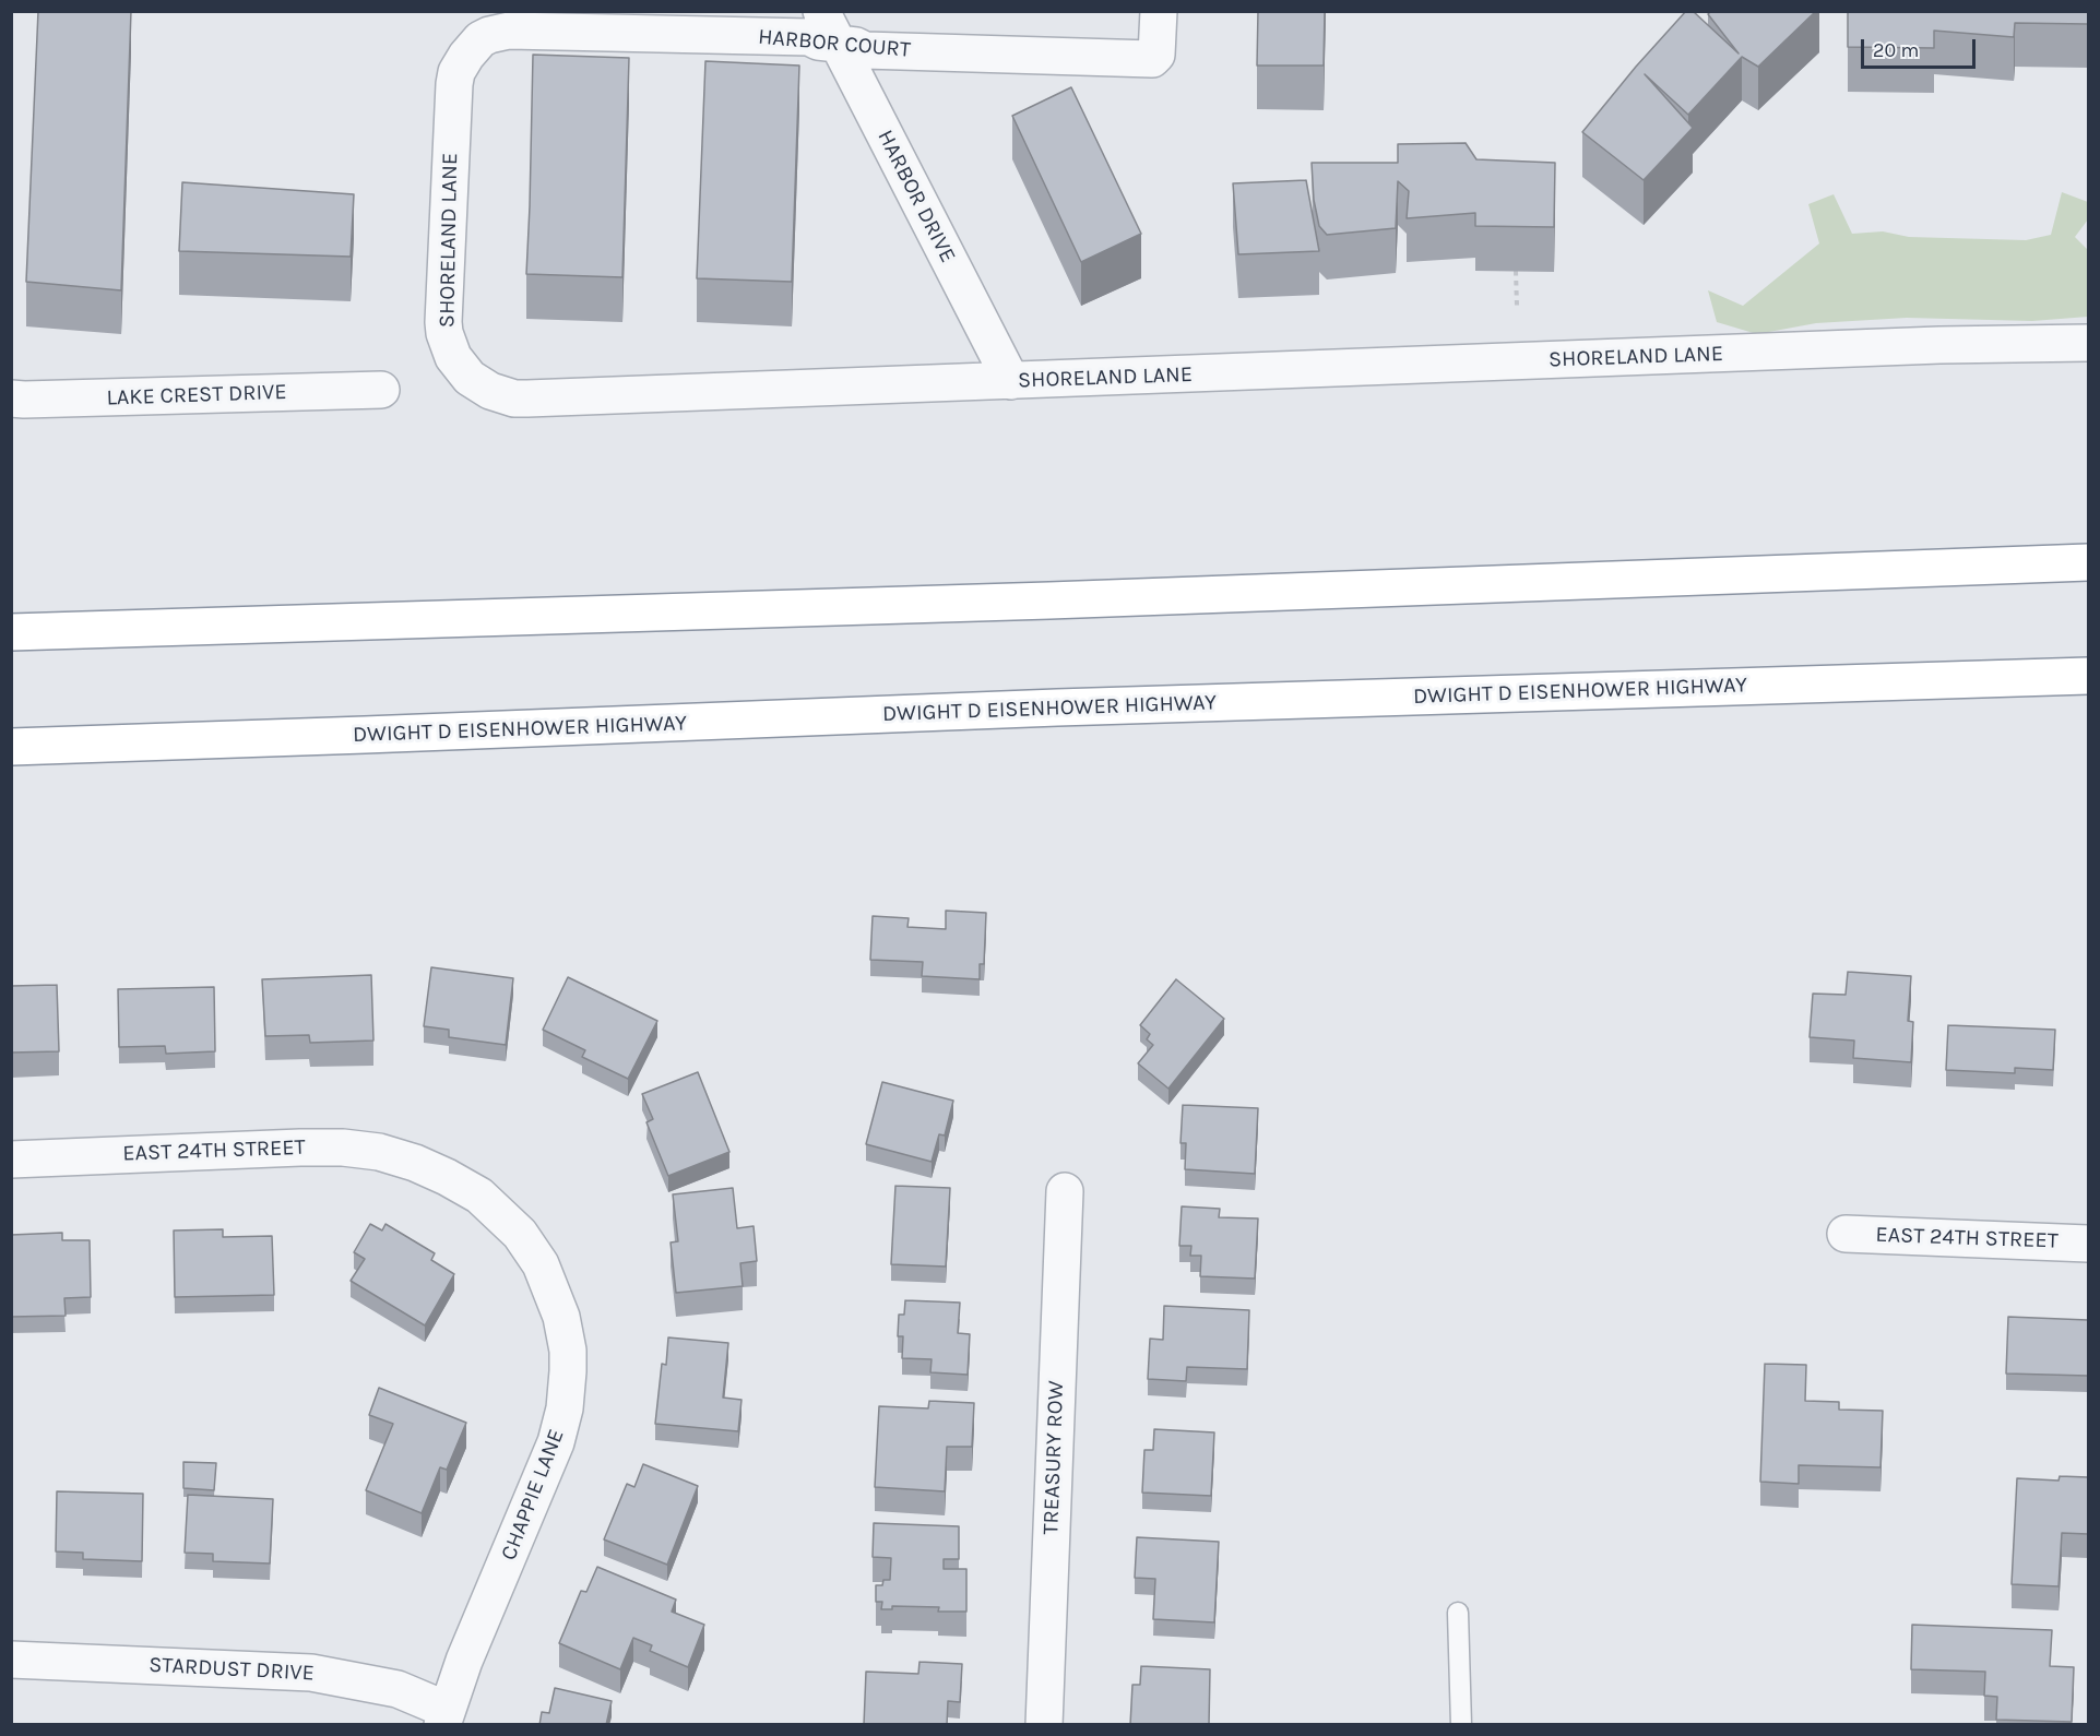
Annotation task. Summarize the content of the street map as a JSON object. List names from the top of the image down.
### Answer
{
  "streets": {
    "highway": ["DWIGHT D EISENHOWER HIGHWAY"],
    "street": [
      "HARBOR COURT",
      "HARBOR DRIVE",
      "SHORELAND LANE",
      "LAKE CREST DRIVE",
      "EAST 24TH STREET",
      "TREASURY ROW",
      "CHAPPIE LANE",
      "STARDUST DRIVE"
    ]
  },
  "crossings": [
    ["HARBOR COURT", "HARBOR DRIVE"],
    ["HARBOR COURT", "SHORELAND LANE"],
    ["HARBOR DRIVE", "SHORELAND LANE"],
    ["EAST 24TH STREET", "CHAPPIE LANE"],
    ["CHAPPIE LANE", "STARDUST DRIVE"]
  ],
  "scale_bar": "20 m"
}
